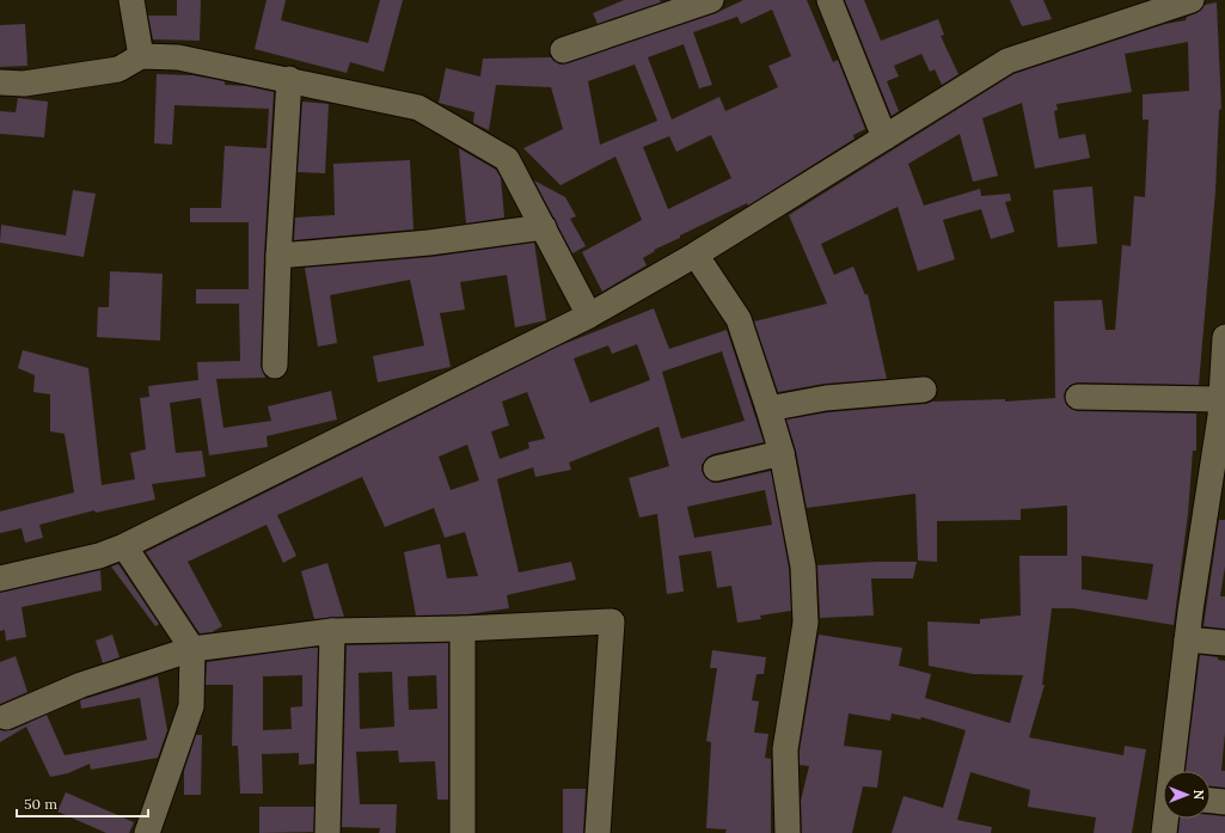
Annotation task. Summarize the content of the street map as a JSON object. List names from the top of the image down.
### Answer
{
  "scale_bar": "50 m",
  "north": "right"
}
